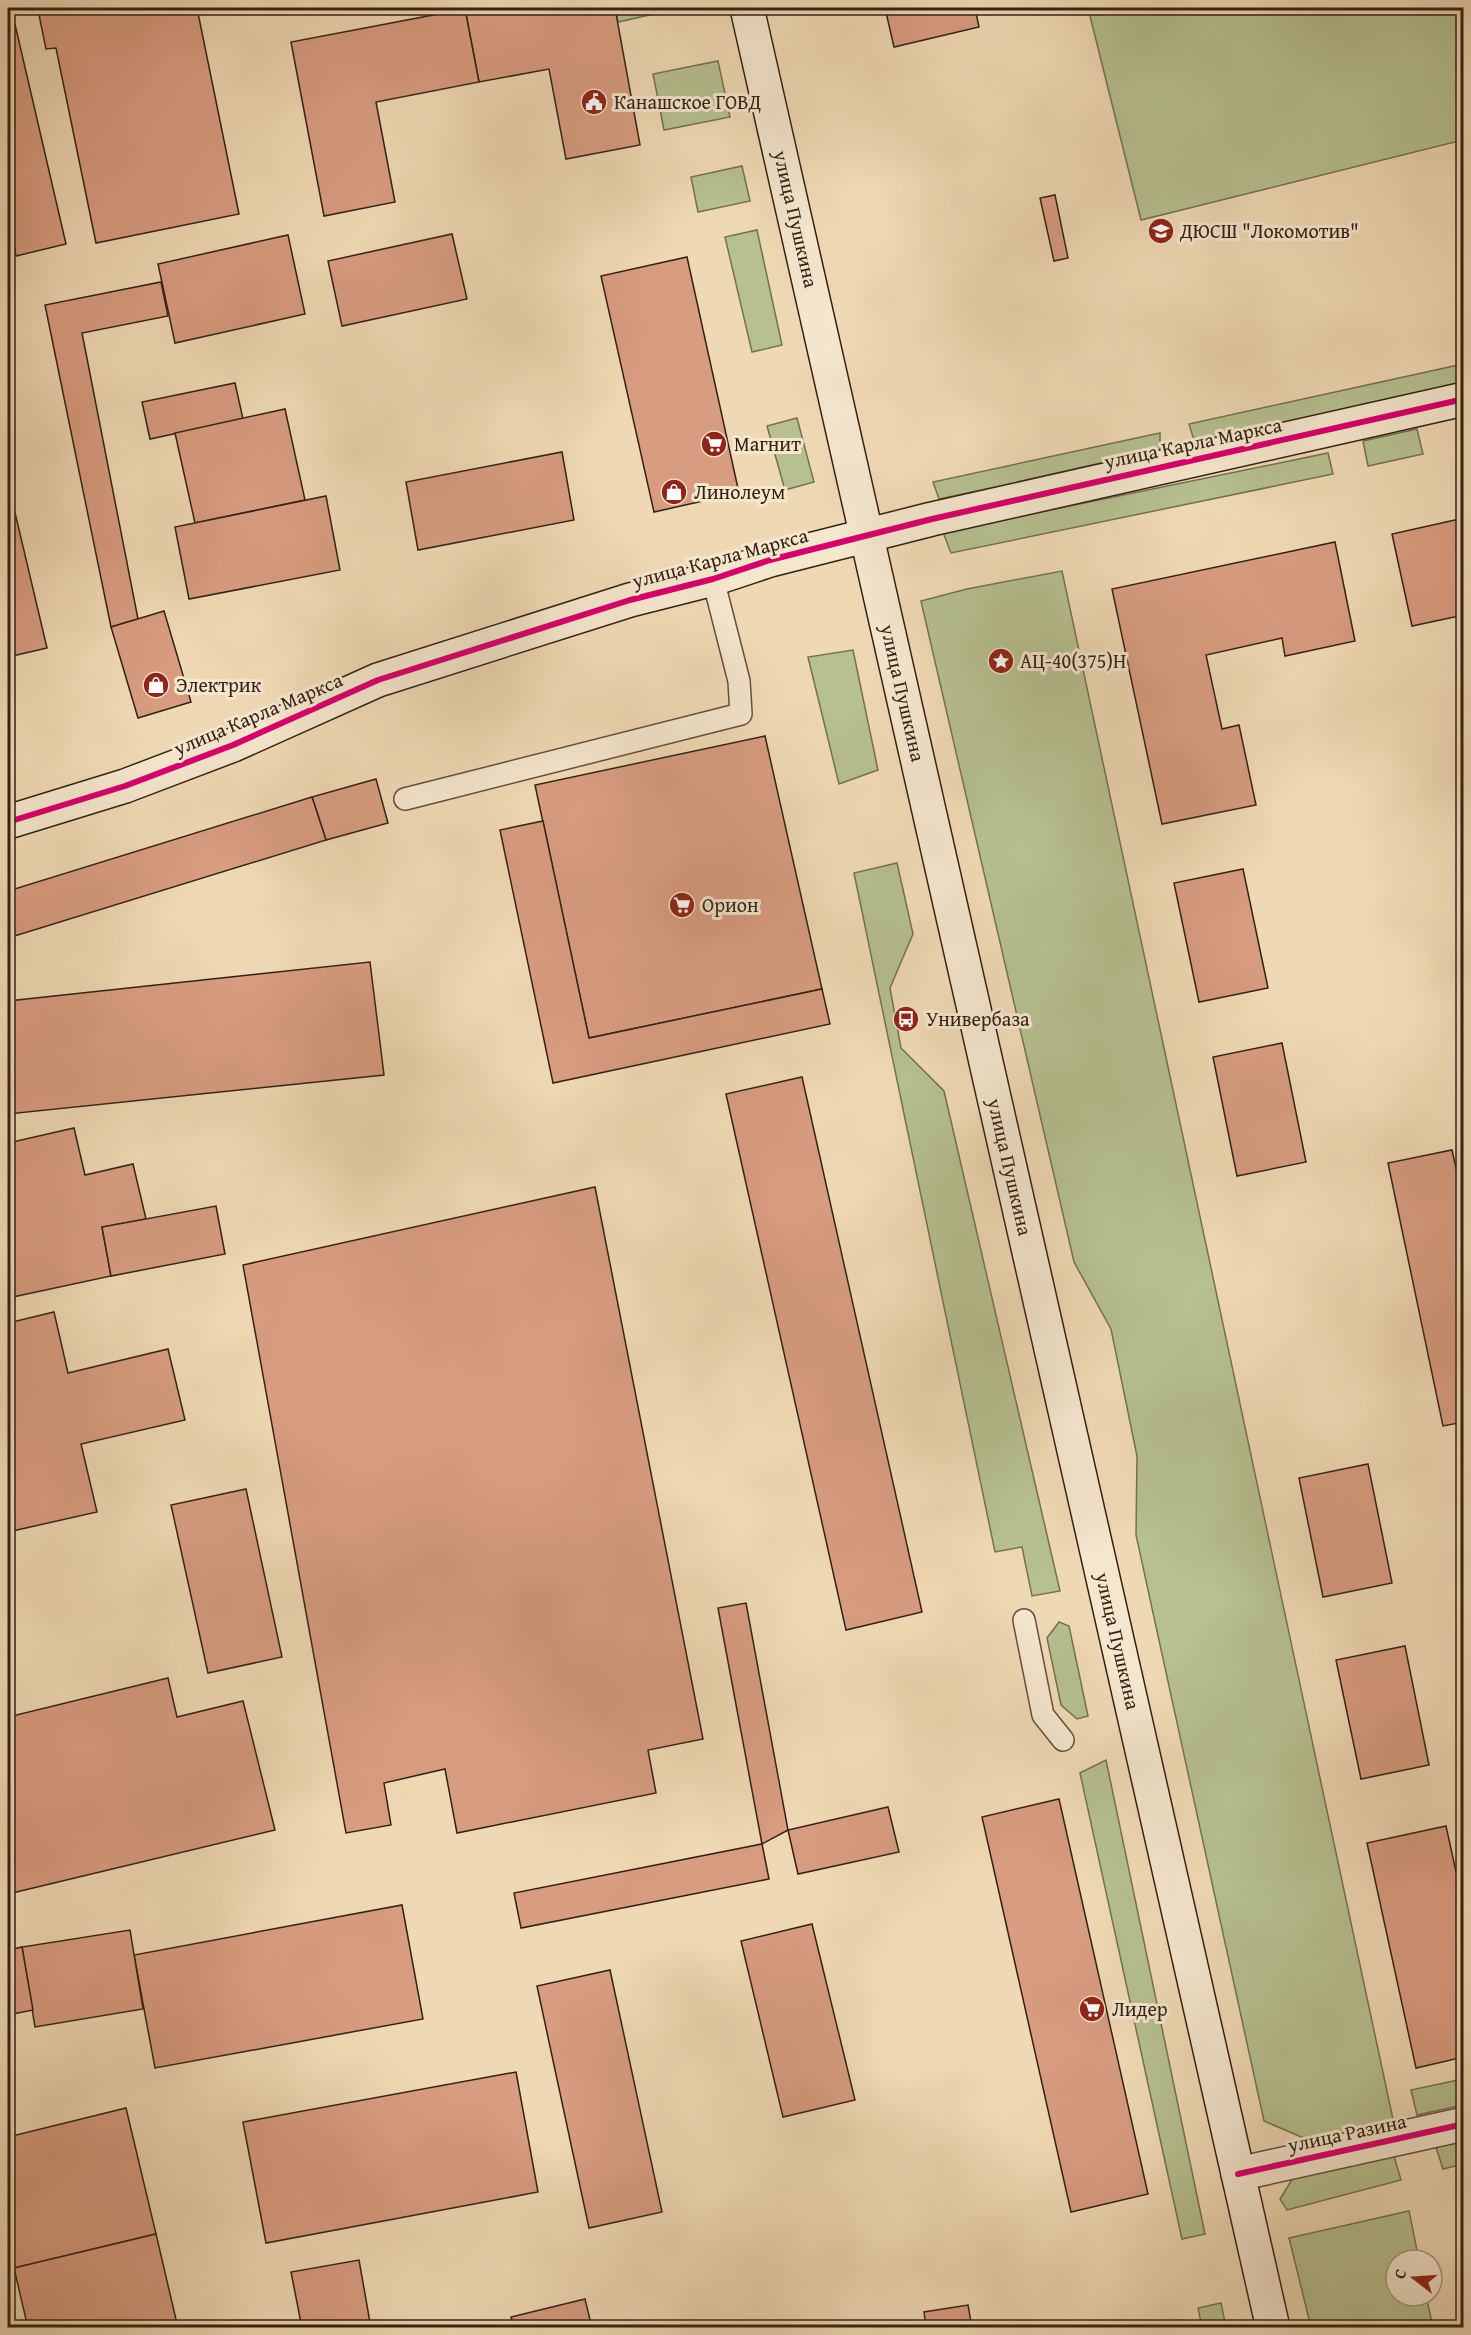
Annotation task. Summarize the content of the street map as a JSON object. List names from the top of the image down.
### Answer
{
  "streets": {
    "main road": ["улица Пушкина", "улица Карла Маркса", "улица Разина"]
  },
  "crossings": [
    ["улица Пушкина", "улица Карла Маркса"],
    ["улица Пушкина", "улица Разина"]
  ],
  "places": {
    "public building": ["Канашское ГОВД"],
    "school or university": ["ДЮСШ \"Локомотив\""],
    "supermarket": ["Магнит", "Орион", "Лидер"],
    "shop": ["Линолеум", "Электрик"],
    "place": ["АЦ-40(375)Н"],
    "bus stop": ["Универбаза"]
  },
  "north": "left"
}
